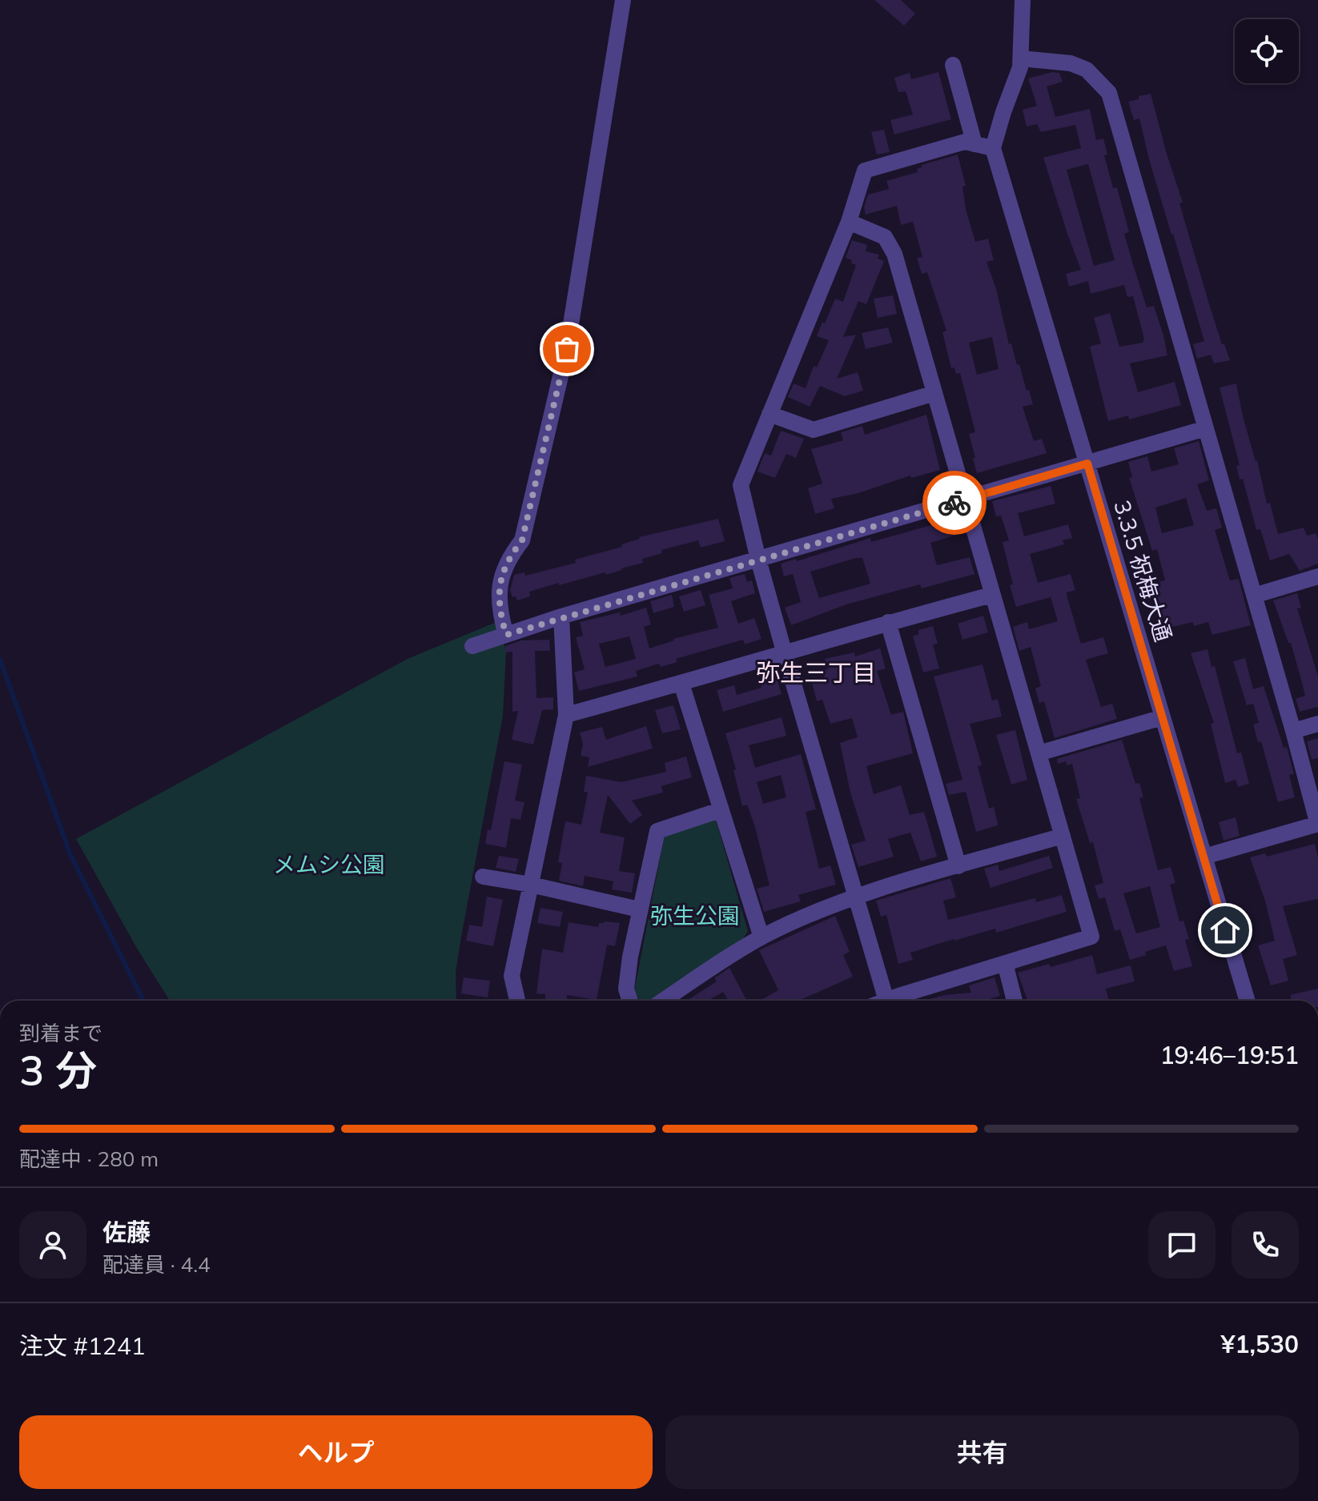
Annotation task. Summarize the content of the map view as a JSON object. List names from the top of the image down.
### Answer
{
  "streets": {
    "street": ["3.3.5 祝梅大通"]
  },
  "districts": ["弥生三丁目"],
  "parks": ["メムシ公園", "弥生公園"],
  "page": {
    "heading": ["3 分", "到着まで", "19:46–19:51"],
    "panel": [
      "佐藤",
      "配達員 · 4.4",
      "注文 #1241",
      "¥1,530"
    ],
    "bar": "配達中 · 280 m",
    "buttons": ["ヘルプ", "共有"]
  }
}
